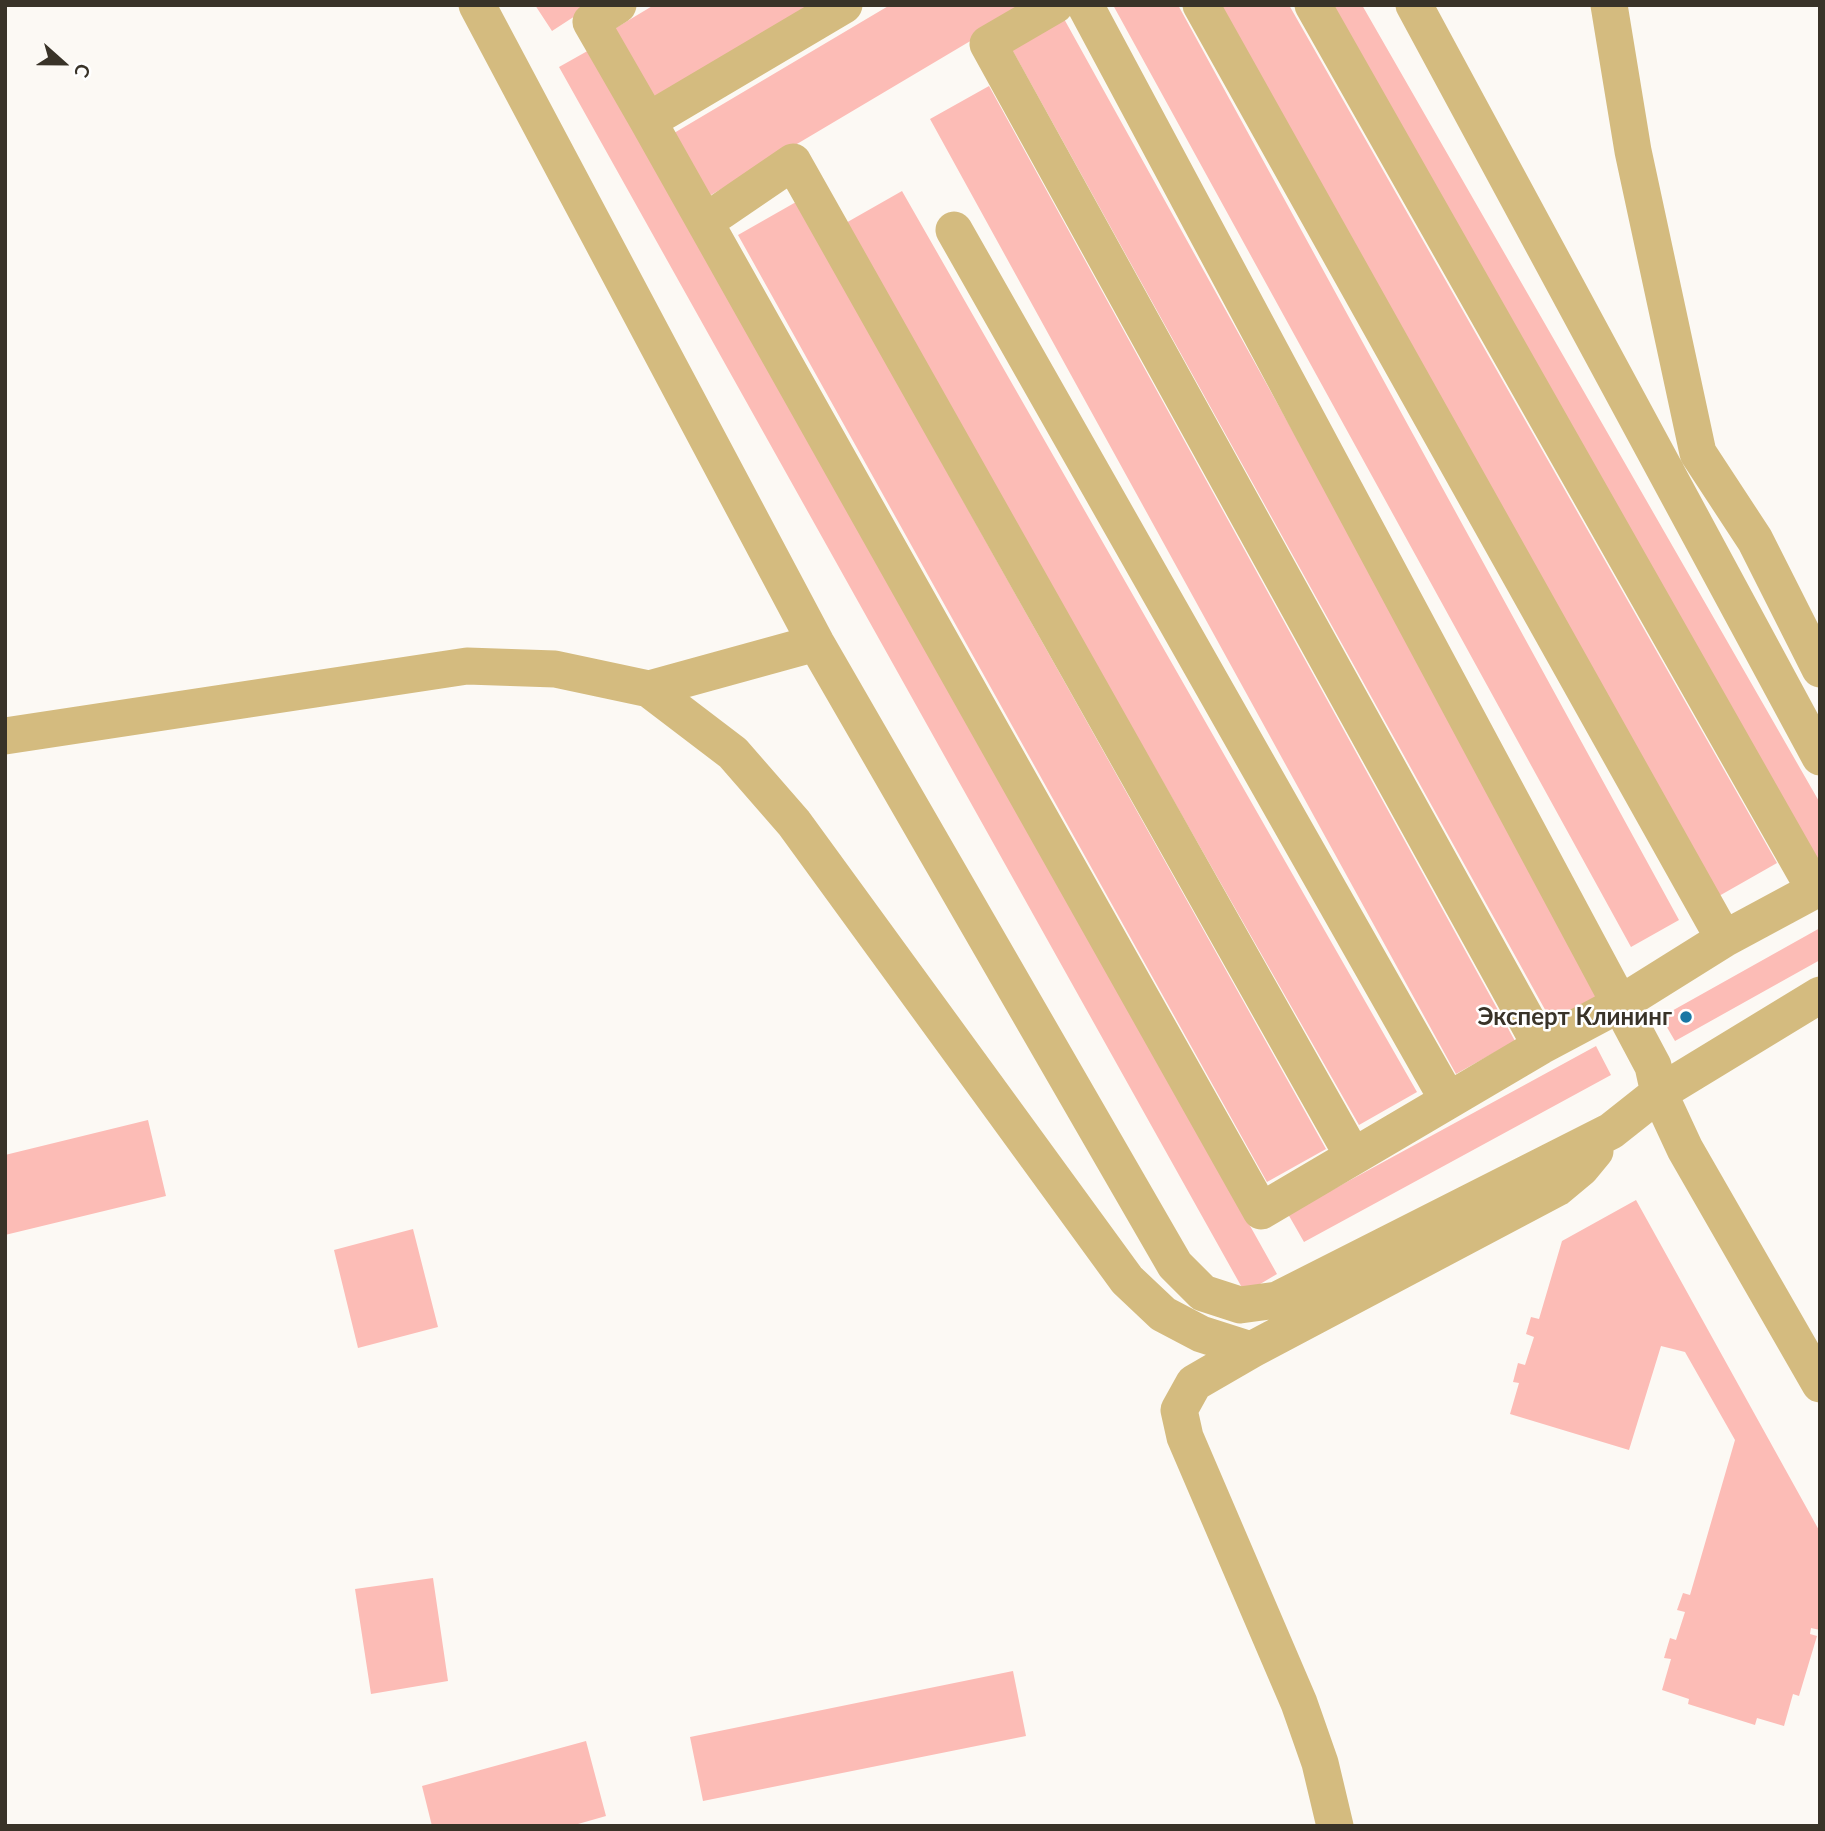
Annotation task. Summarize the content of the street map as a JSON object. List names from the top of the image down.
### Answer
{
  "places": ["Эксперт Клининг"],
  "north": "right"
}
